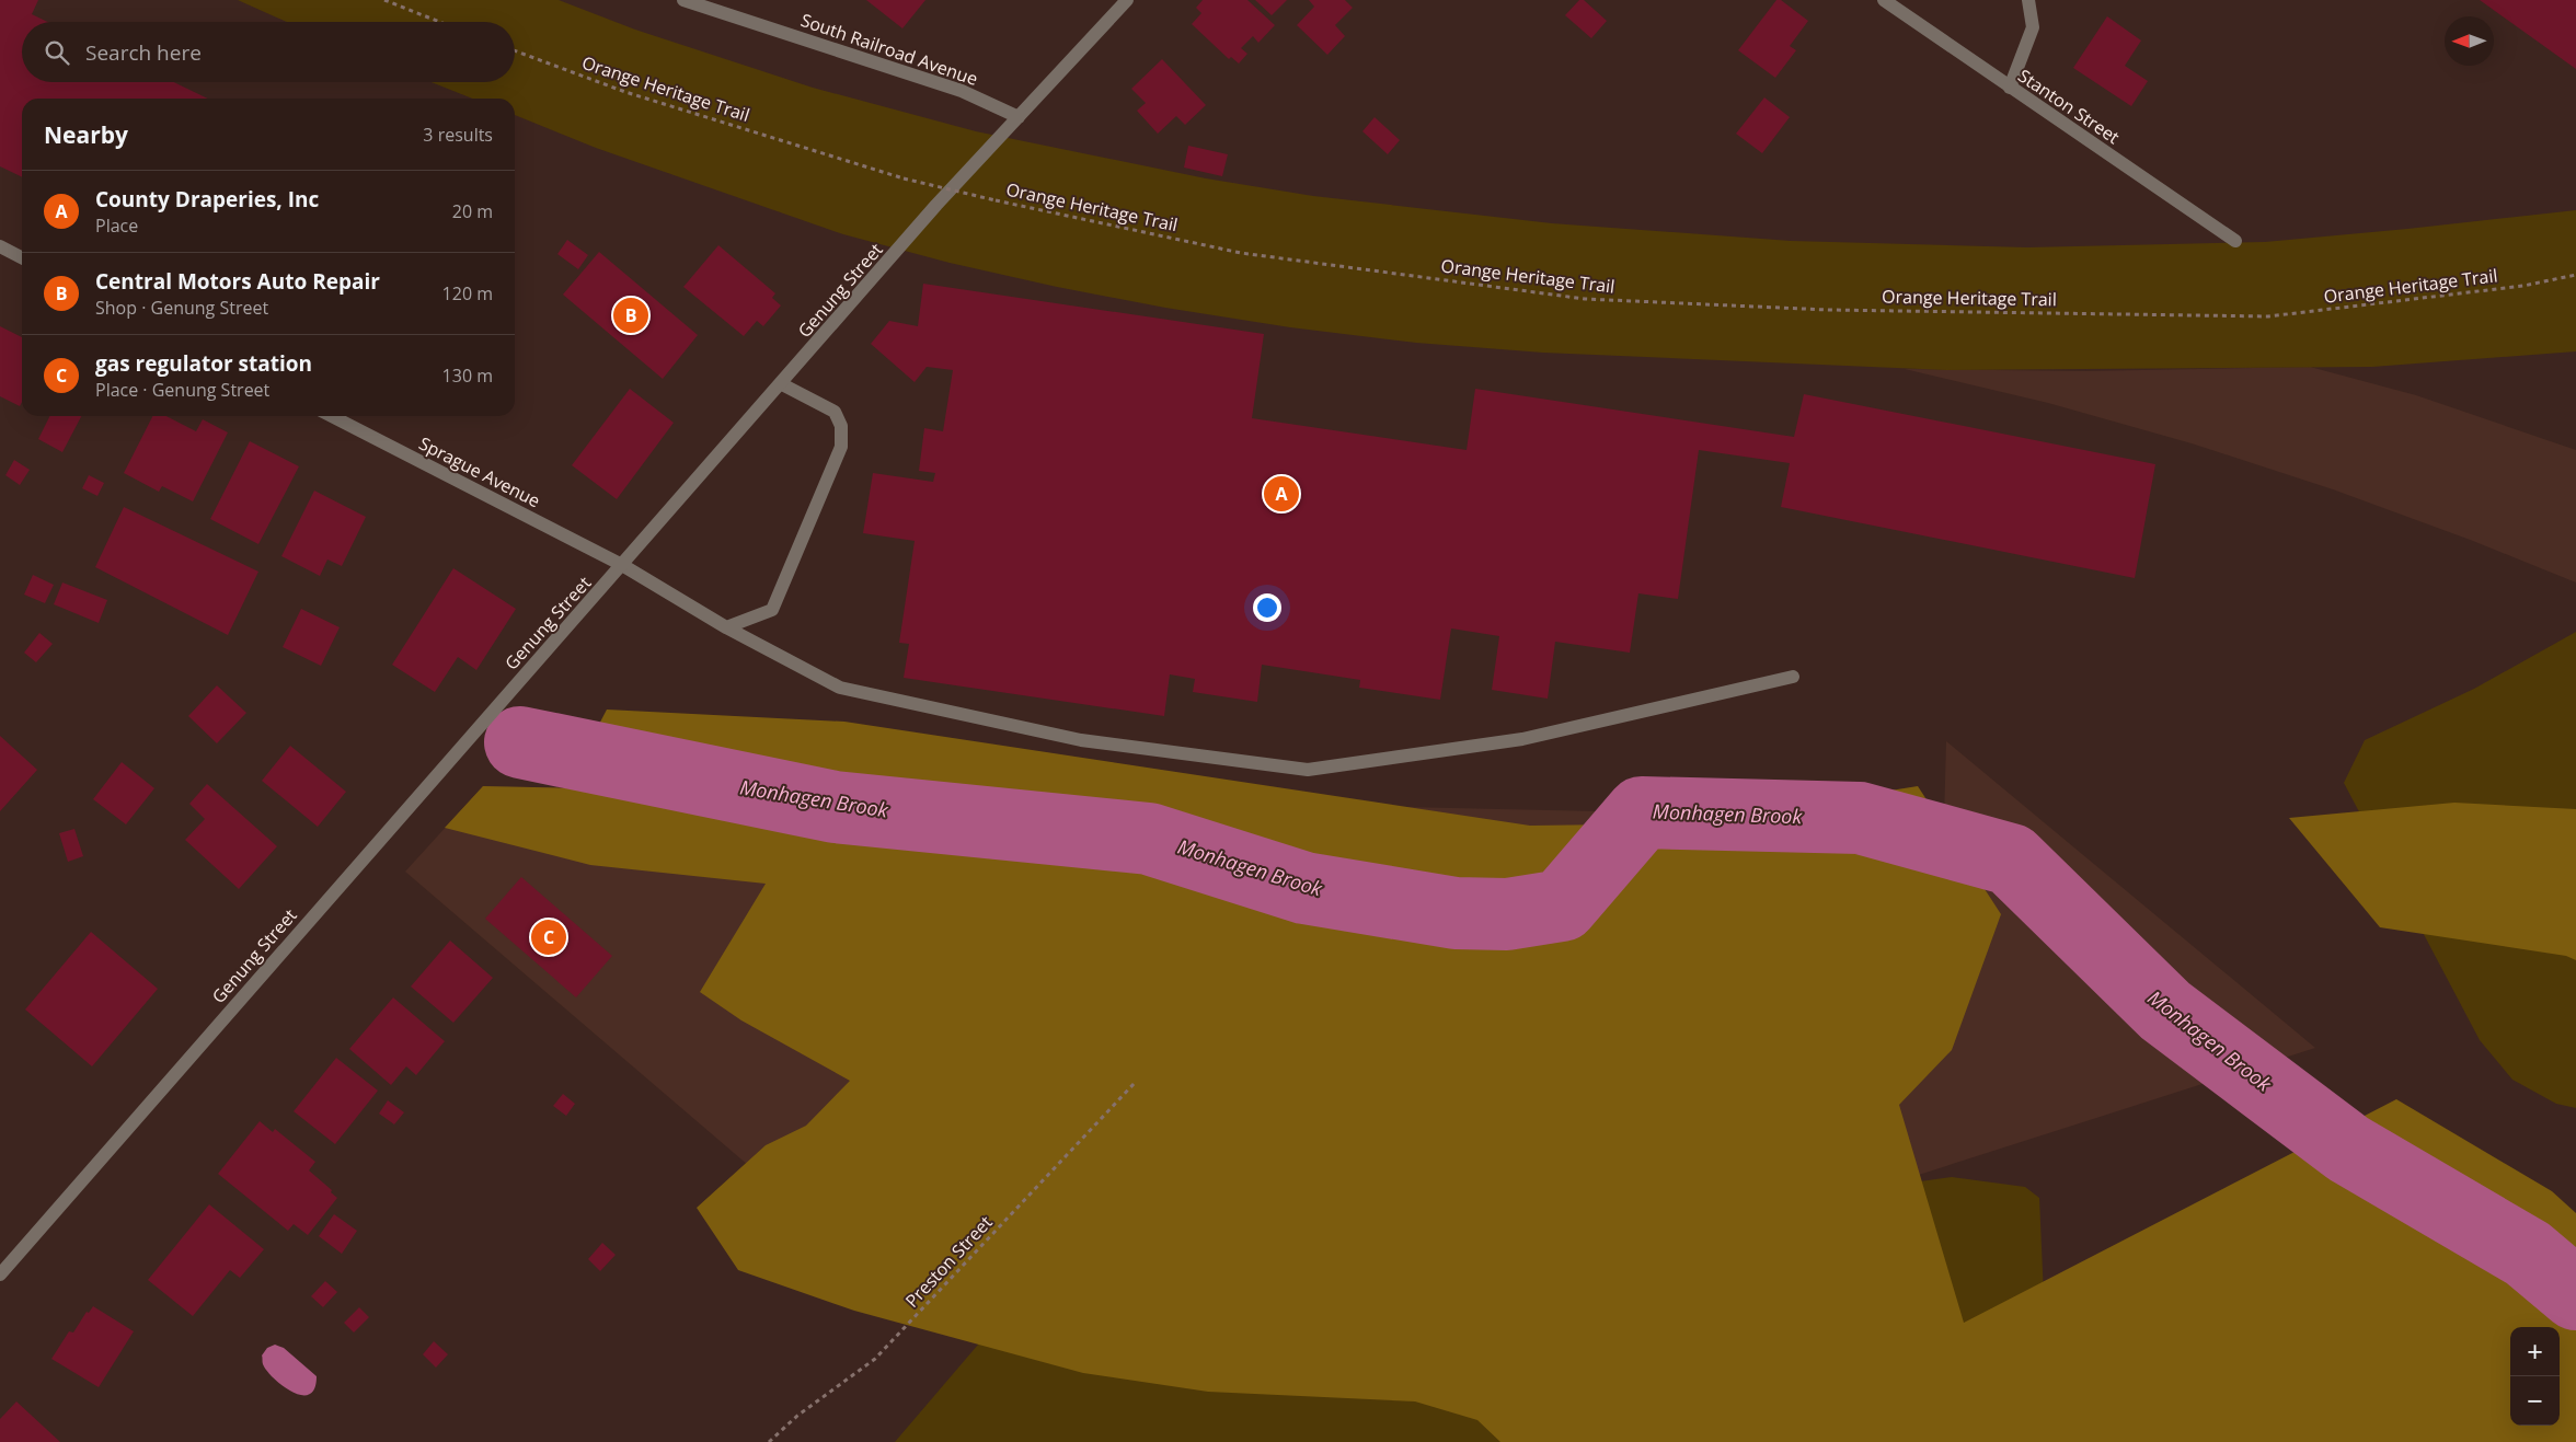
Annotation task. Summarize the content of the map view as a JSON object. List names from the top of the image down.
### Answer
{
  "streets": {
    "street": [
      "South Railroad Avenue",
      "Stanton Street",
      "Genung Street",
      "Sprague Avenue"
    ],
    "path": ["Orange Heritage Trail", "Preston Street"]
  },
  "crossings": [
    ["South Railroad Avenue", "Genung Street"],
    ["Genung Street", "Sprague Avenue"]
  ],
  "water": ["Monhagen Brook"],
  "north": "left",
  "page": {
    "search": "Search here",
    "heading": ["Nearby", "3 results"],
    "list": [
      {
        "mark": "A",
        "name": "County Draperies, Inc",
        "note": "Place",
        "value": "20 m"
      },
      {
        "mark": "B",
        "name": "Central Motors Auto Repair",
        "note": "Shop · Genung Street",
        "value": "120 m"
      },
      {
        "mark": "C",
        "name": "gas regulator station",
        "note": "Place · Genung Street",
        "value": "130 m"
      }
    ],
    "pins": ["B", "A", "C"],
    "map_buttons": ["+", "−"]
  }
}
